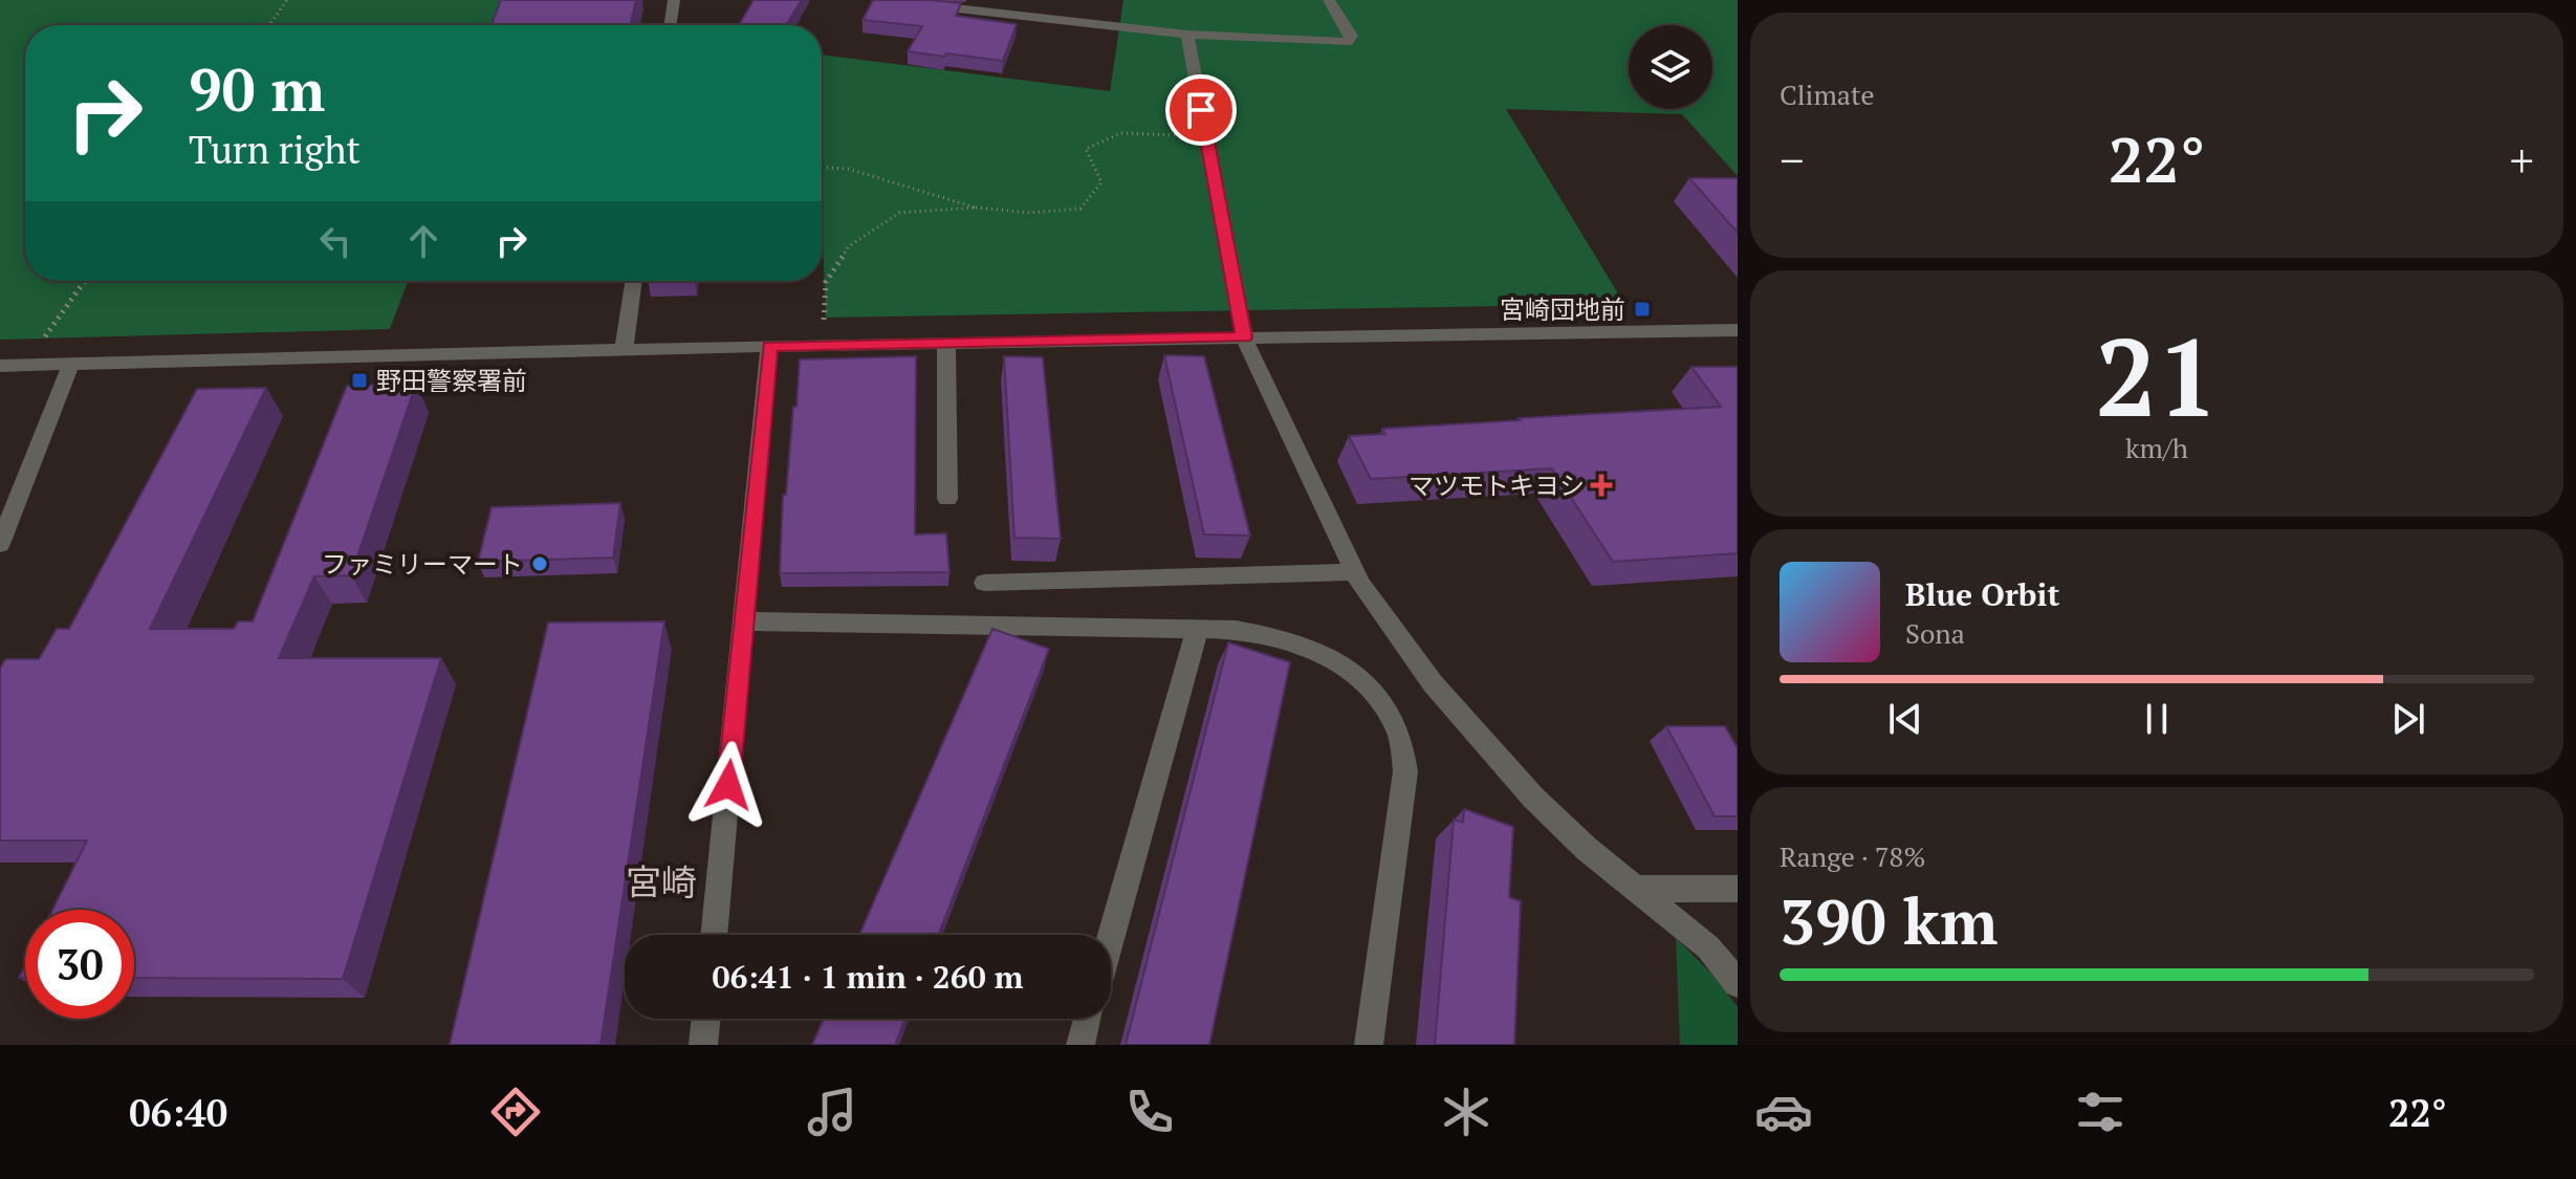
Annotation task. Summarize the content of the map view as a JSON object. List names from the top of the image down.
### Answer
{
  "districts": ["宮崎"],
  "places": {
    "transit": ["宮崎団地前", "野田警察署前"],
    "health": ["マツモトキヨシ"],
    "other": ["ファミリーマート"]
  },
  "page": {
    "tile": [
      "Climate",
      ["21", "km/h"],
      ["Range · 78%", "390 km"]
    ],
    "turn": ["90 m", "Turn right"],
    "heat": ["−", "22°", "+"],
    "song": ["Blue Orbit", "Sona"],
    "limit": "30",
    "trip": "06:41 · 1 min · 260 m",
    "tabs": ["06:40", "22°"]
  }
}
